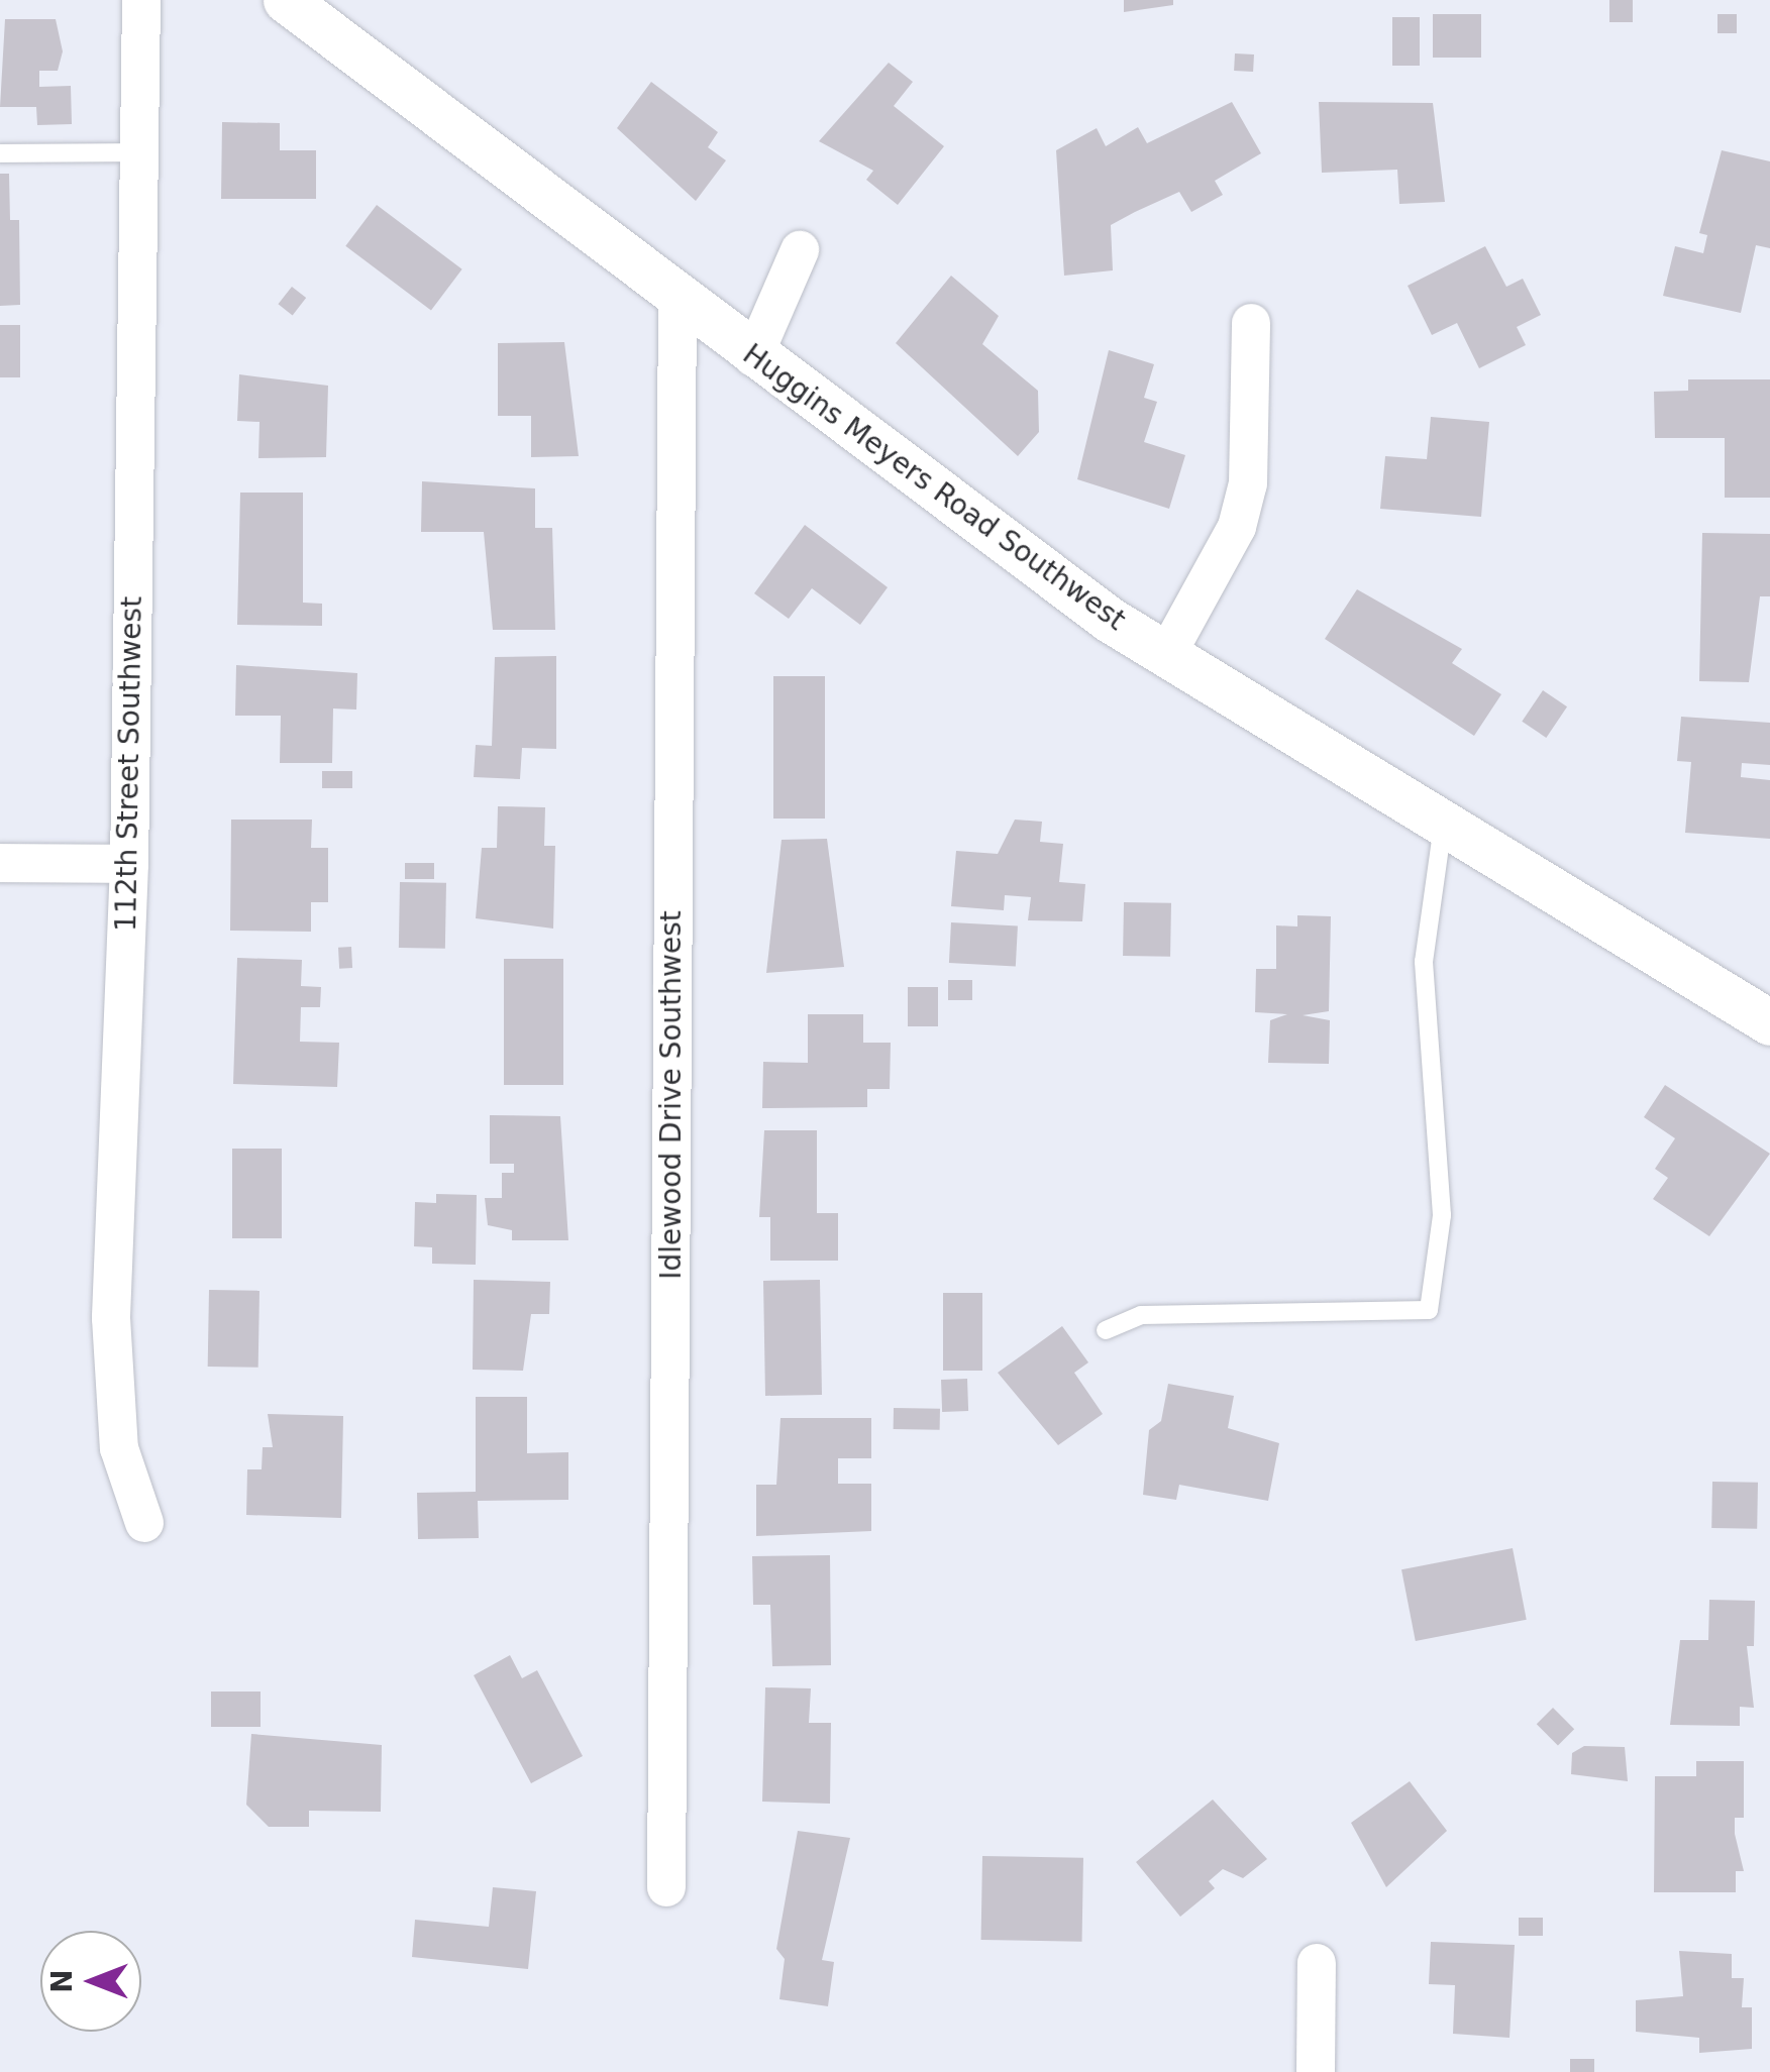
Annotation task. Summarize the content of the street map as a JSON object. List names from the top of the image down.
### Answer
{
  "streets": {
    "street": ["Huggins Meyers Road Southwest", "112th Street Southwest", "Idlewood Drive Southwest"]
  },
  "crossings": [
    ["Huggins Meyers Road Southwest", "Idlewood Drive Southwest"]
  ],
  "north": "left"
}
